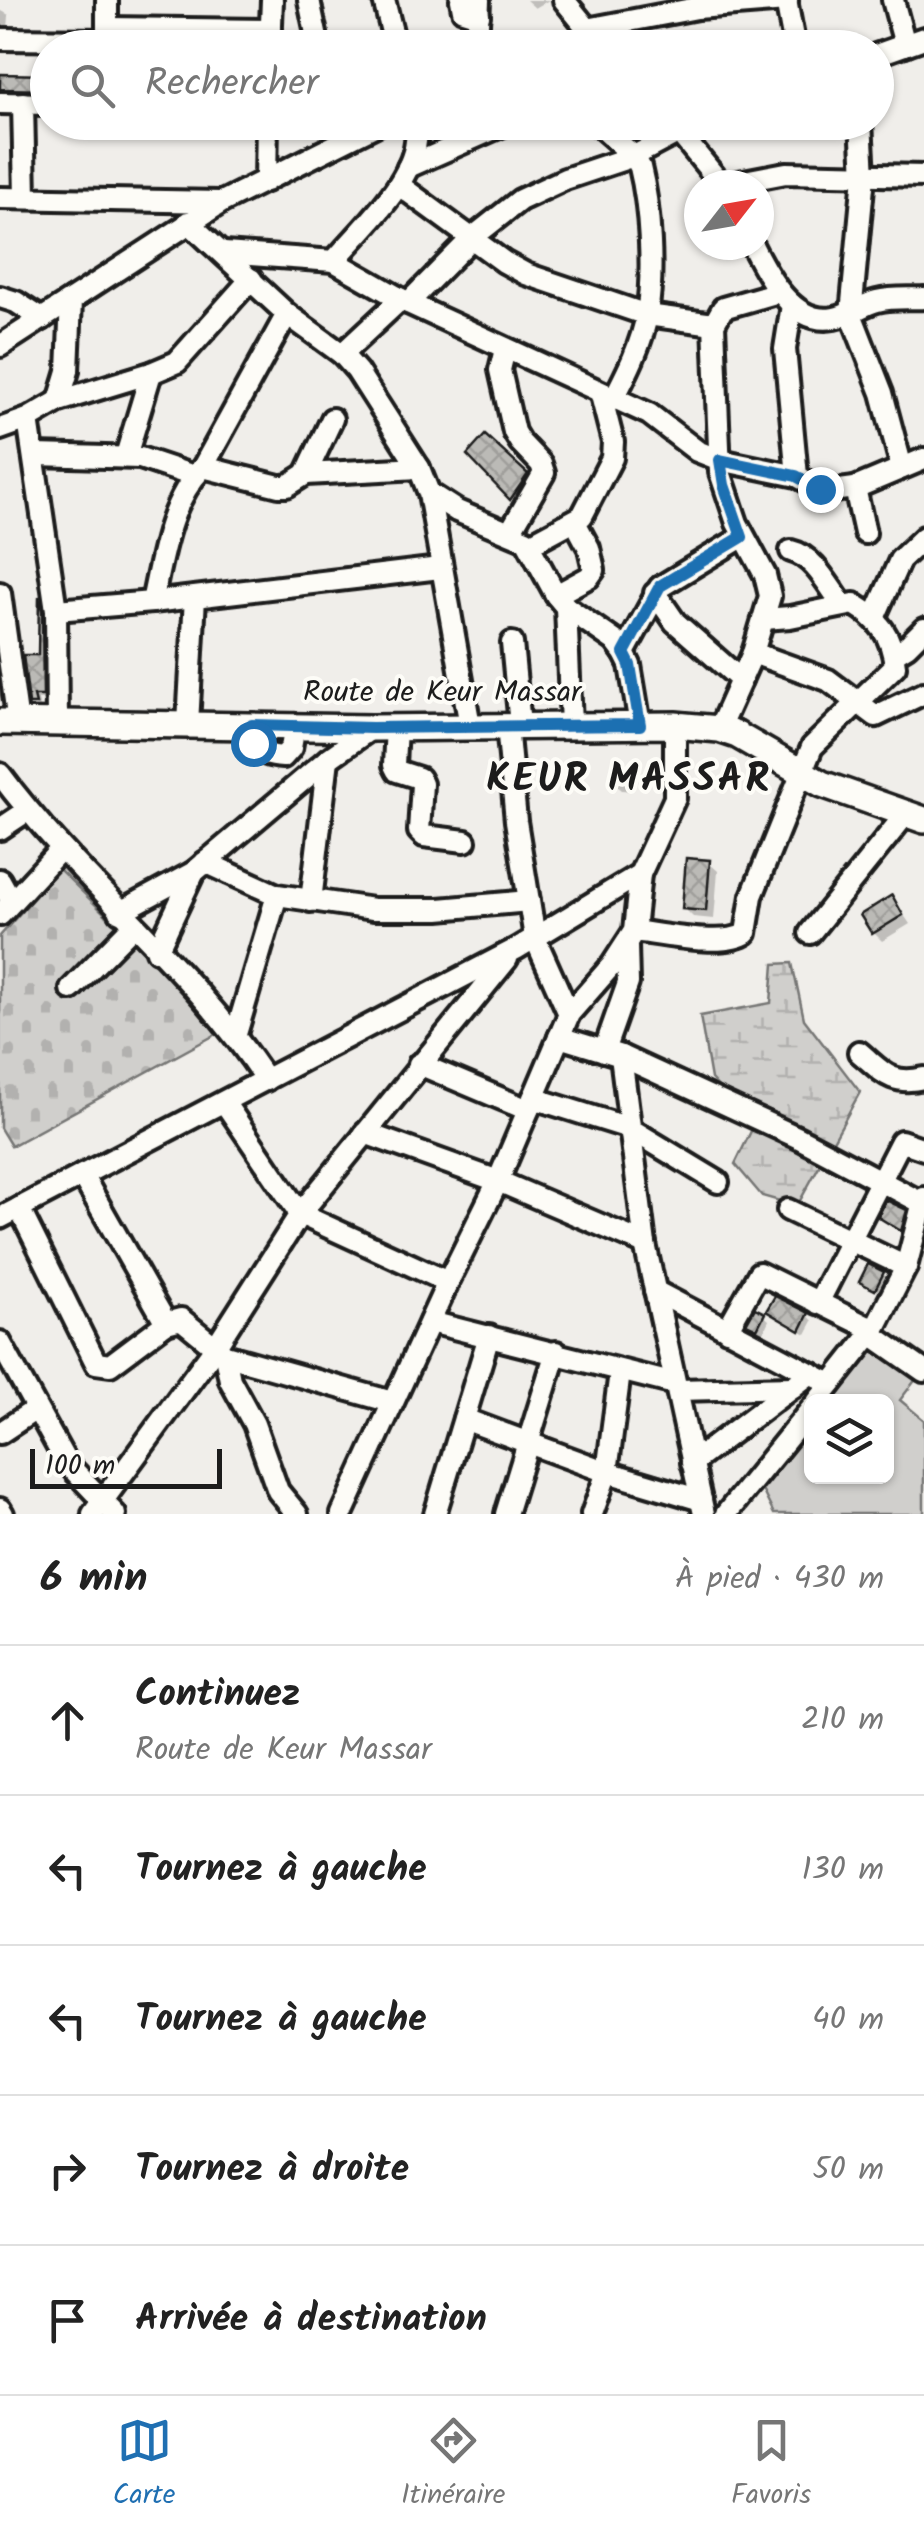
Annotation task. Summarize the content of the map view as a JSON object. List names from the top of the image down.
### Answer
{
  "streets": {
    "main road": ["Route de Keur Massar"]
  },
  "districts": ["KEUR MASSAR"],
  "scale_bar": "100 m",
  "north": "top right",
  "page": {
    "search": "Rechercher",
    "scale": "100 m",
    "heading": ["6 min", "À pied · 430 m"],
    "list": [
      ["Continuez", "Route de Keur Massar", "210 m"],
      ["Tournez à gauche", "130 m"],
      ["Tournez à gauche", "40 m"],
      ["Tournez à droite", "50 m"],
      "Arrivée à destination"
    ],
    "nav": ["Carte", "Itinéraire", "Favoris"]
  }
}
